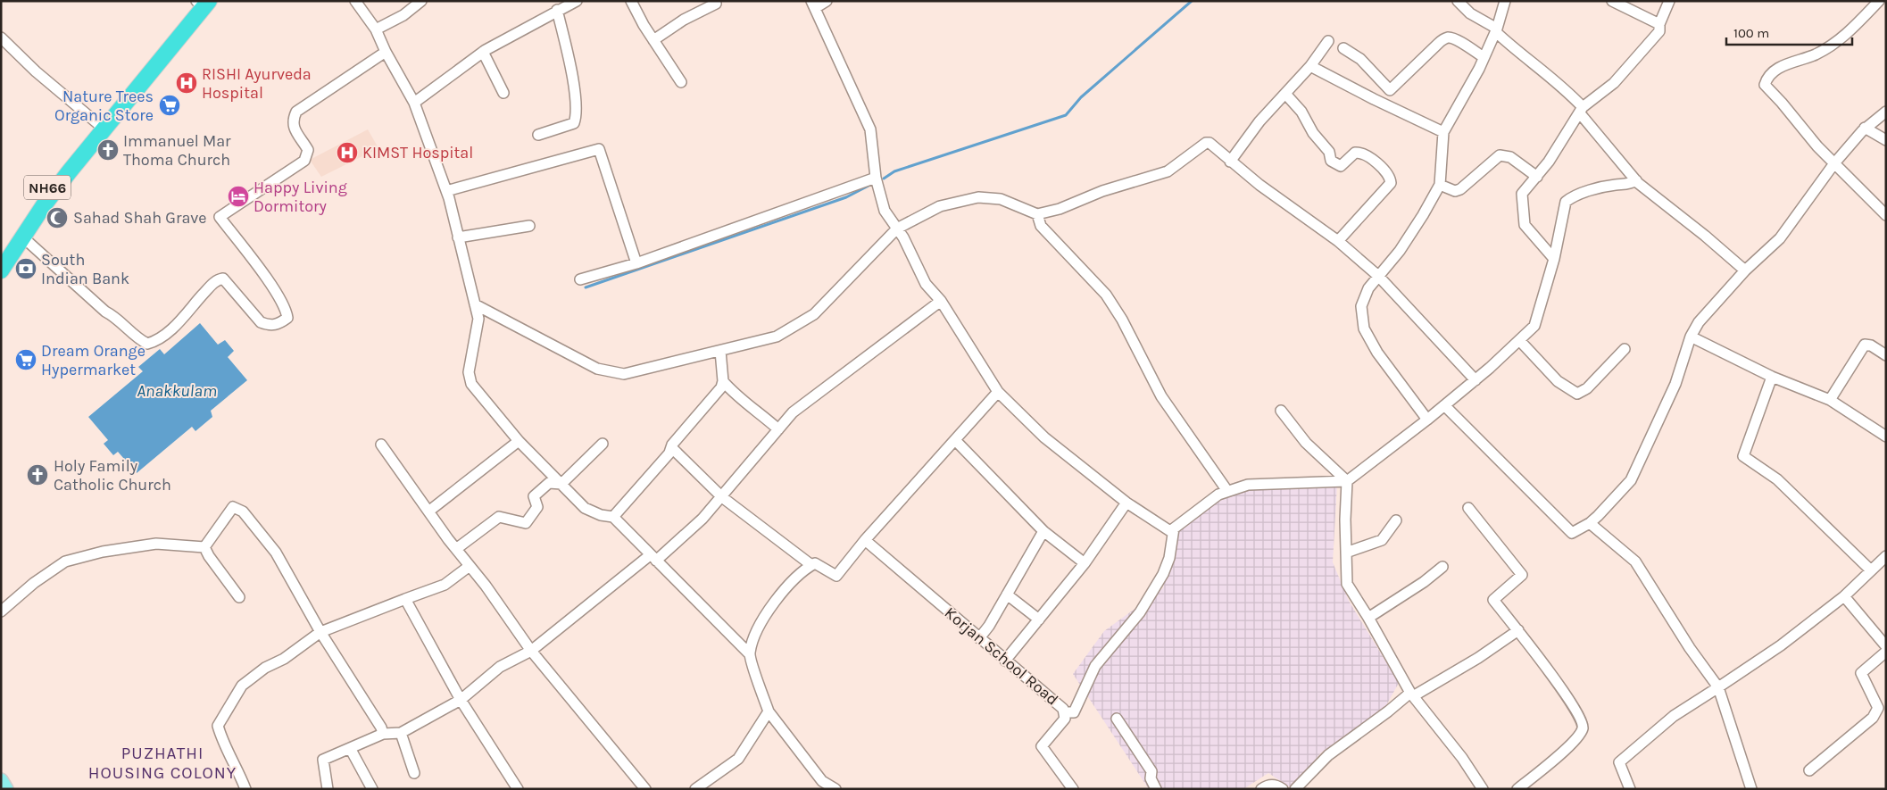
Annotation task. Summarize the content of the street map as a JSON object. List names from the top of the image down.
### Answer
{
  "streets": {
    "highway": ["NH66"],
    "street": ["Korjan School Road"]
  },
  "districts": ["PUZHATHI HOUSING COLONY"],
  "water": ["Anakkulam"],
  "places": {
    "hospital": ["RISHI Ayurveda Hospital", "KIMST Hospital"],
    "supermarket": ["Nature Trees Organic Store", "Dream Orange Hypermarket"],
    "church": ["Immanuel Mar Thoma Church", "Holy Family Catholic Church"],
    "hotel": ["Happy Living Dormitory"],
    "mosque": ["Sahad Shah Grave"],
    "bank": ["South Indian Bank"]
  },
  "scale_bar": "100 m"
}
